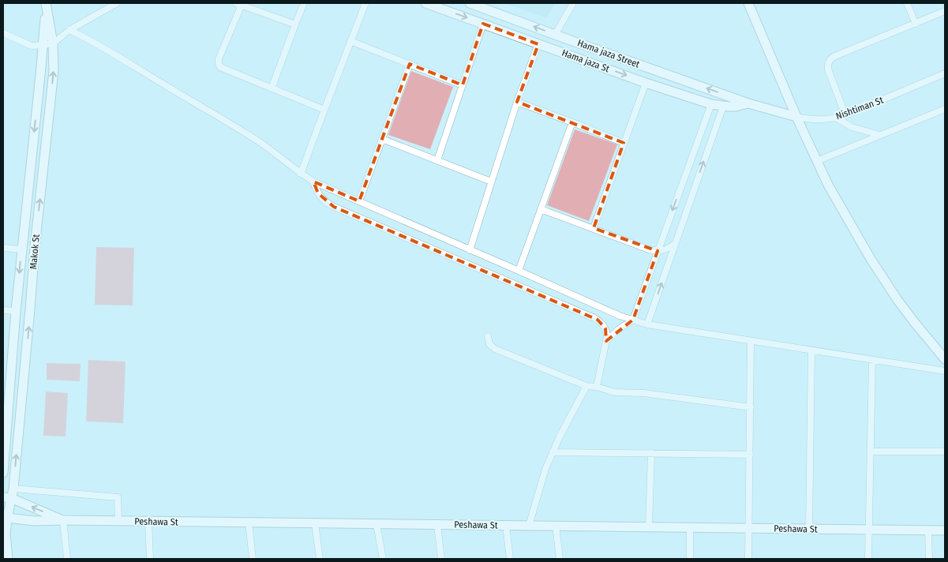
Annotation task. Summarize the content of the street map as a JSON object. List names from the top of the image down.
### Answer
{
  "streets": {
    "street": [
      "Hama jaza Street",
      "Hama jaza St",
      "Nishtiman St",
      "Makok St",
      "Peshawa St"
    ]
  },
  "crossings": [
    ["Hama jaza Street", "Hama jaza St"],
    ["Hama jaza Street", "Nishtiman St"],
    ["Hama jaza St", "Nishtiman St"],
    ["Makok St", "Peshawa St"]
  ]
}
